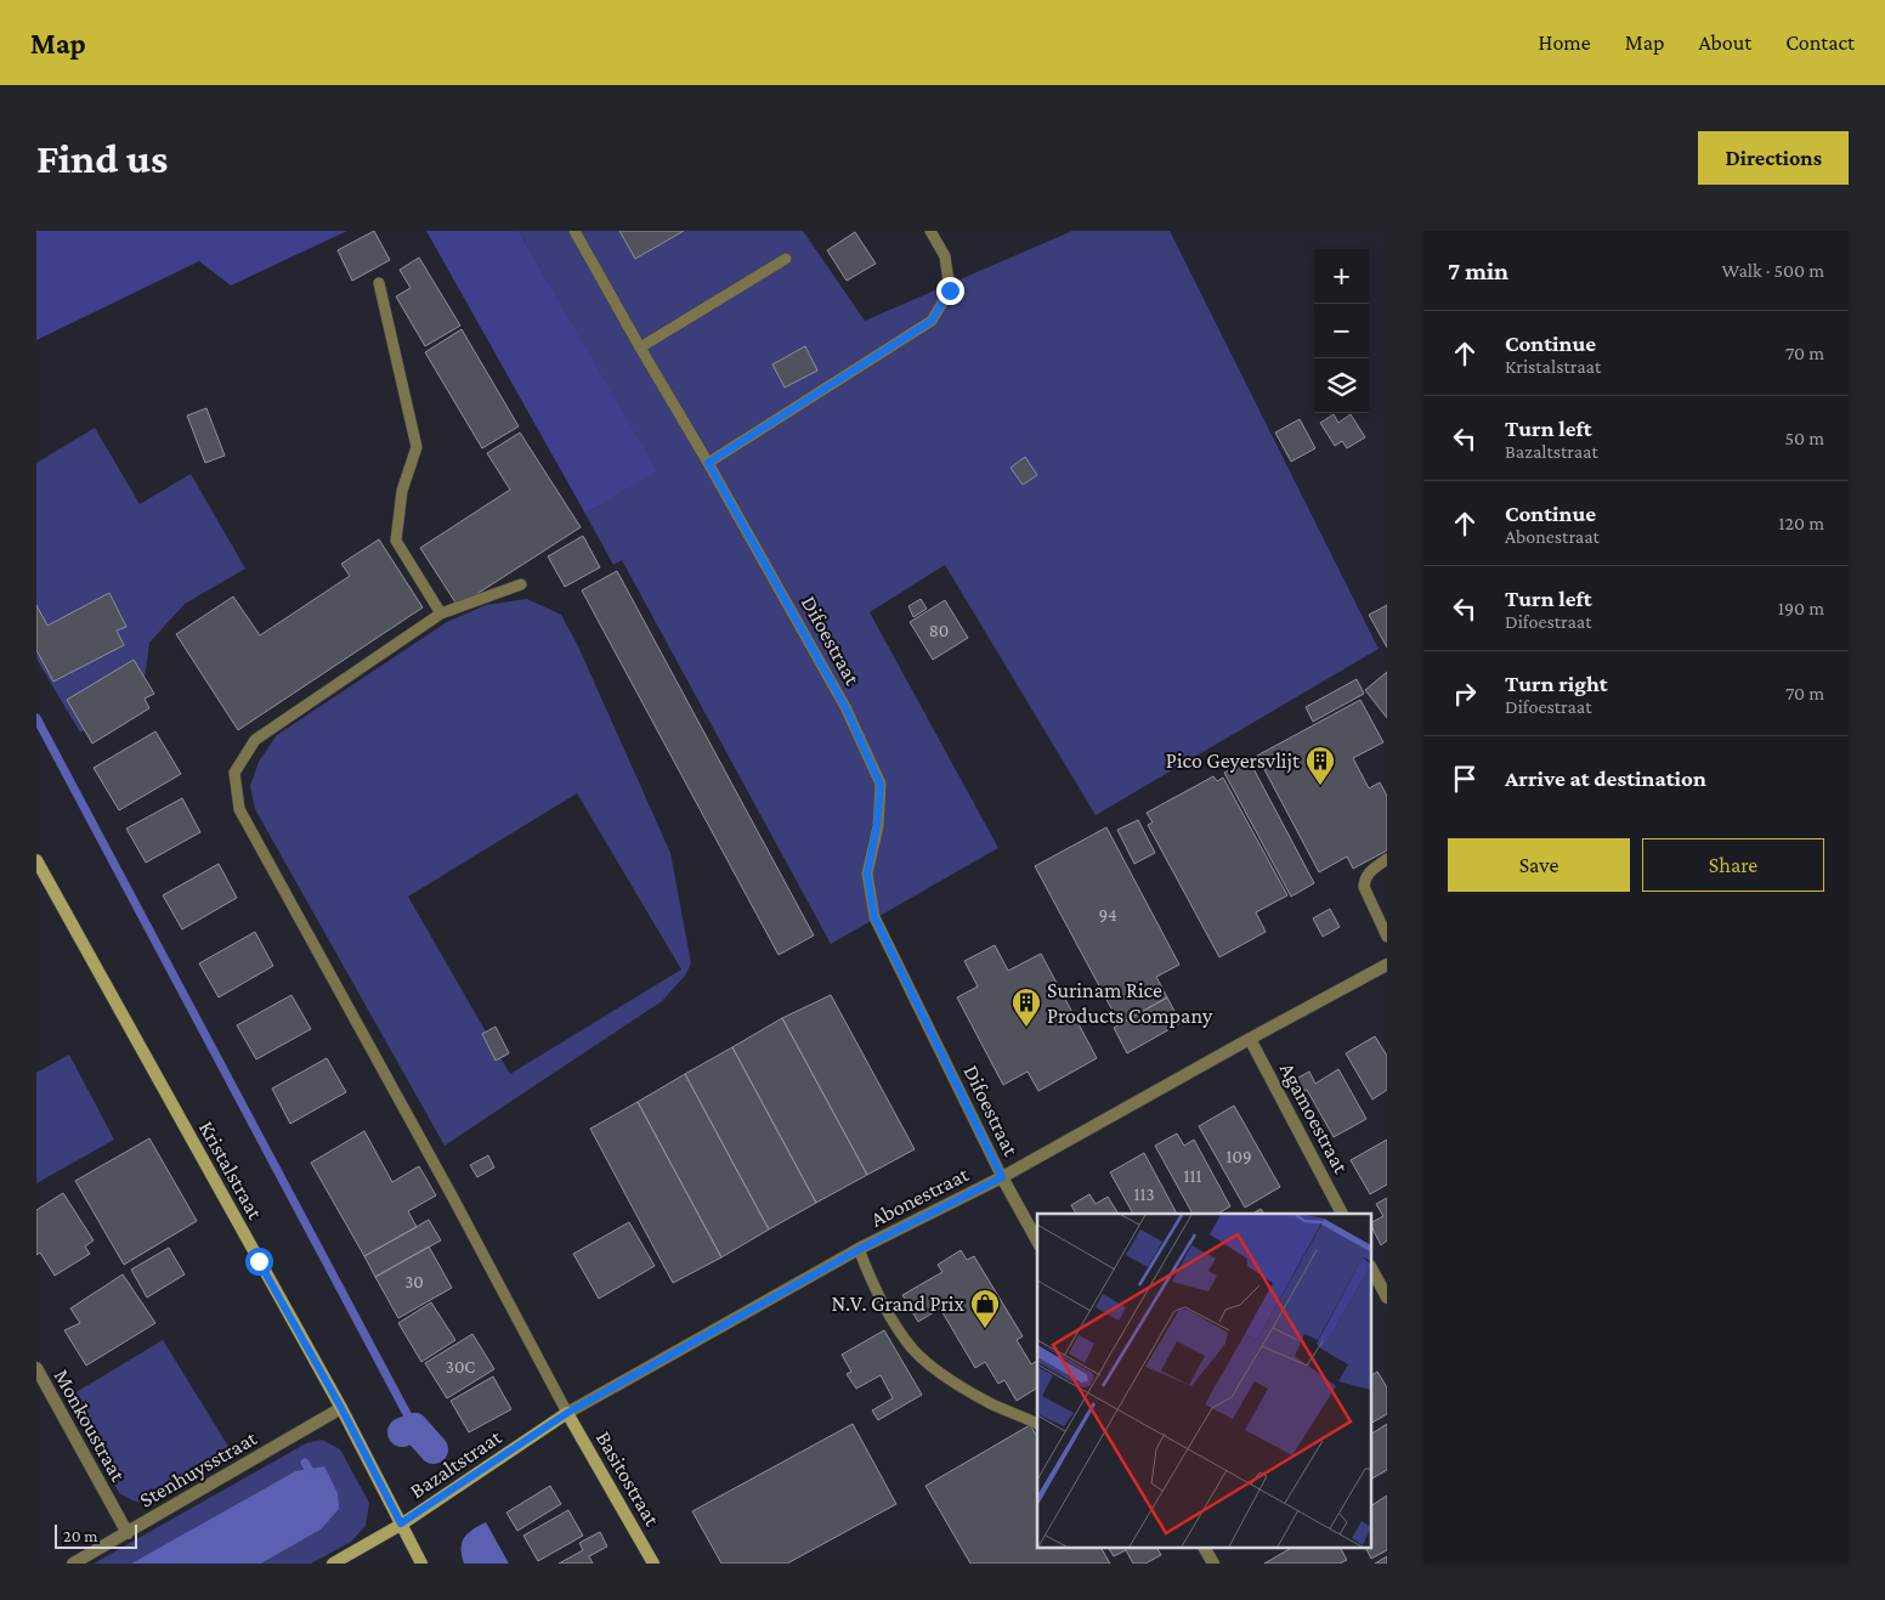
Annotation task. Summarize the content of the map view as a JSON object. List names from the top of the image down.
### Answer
{
  "streets": {
    "street": [
      "Difoestraat",
      "Agamoestraat",
      "Kristalstraat",
      "Abonestraat",
      "Monkoustraat",
      "Bazaltstraat",
      "Stenhuysstraat",
      "Basitostraat"
    ]
  },
  "crossings": [
    ["Difoestraat", "Abonestraat"],
    ["Agamoestraat", "Abonestraat"],
    ["Kristalstraat", "Bazaltstraat"],
    ["Kristalstraat", "Stenhuysstraat"],
    ["Abonestraat", "Bazaltstraat"],
    ["Abonestraat", "Basitostraat"],
    ["Monkoustraat", "Stenhuysstraat"],
    ["Bazaltstraat", "Basitostraat"]
  ],
  "places": {
    "building": ["Pico Geyersvlijt", "Surinam Rice Products Company"],
    "shop": ["N.V. Grand Prix"]
  },
  "house_numbers": [
    "80",
    "94",
    "109",
    "111",
    "113",
    "30",
    "30C"
  ],
  "scale_bar": "20 m",
  "page": {
    "header": "Map",
    "nav": [
      "Home",
      "Map",
      "About",
      "Contact"
    ],
    "buttons": [
      "Directions",
      ["Save", "Share"]
    ],
    "title": "Find us",
    "heading": ["7 min", "Walk · 500 m"],
    "map_buttons": ["+", "−"],
    "list": [
      ["Continue", "Kristalstraat", "70 m"],
      ["Turn left", "Bazaltstraat", "50 m"],
      ["Continue", "Abonestraat", "120 m"],
      ["Turn left", "Difoestraat", "190 m"],
      ["Turn right", "Difoestraat", "70 m"],
      "Arrive at destination"
    ],
    "scale": "20 m"
  }
}
